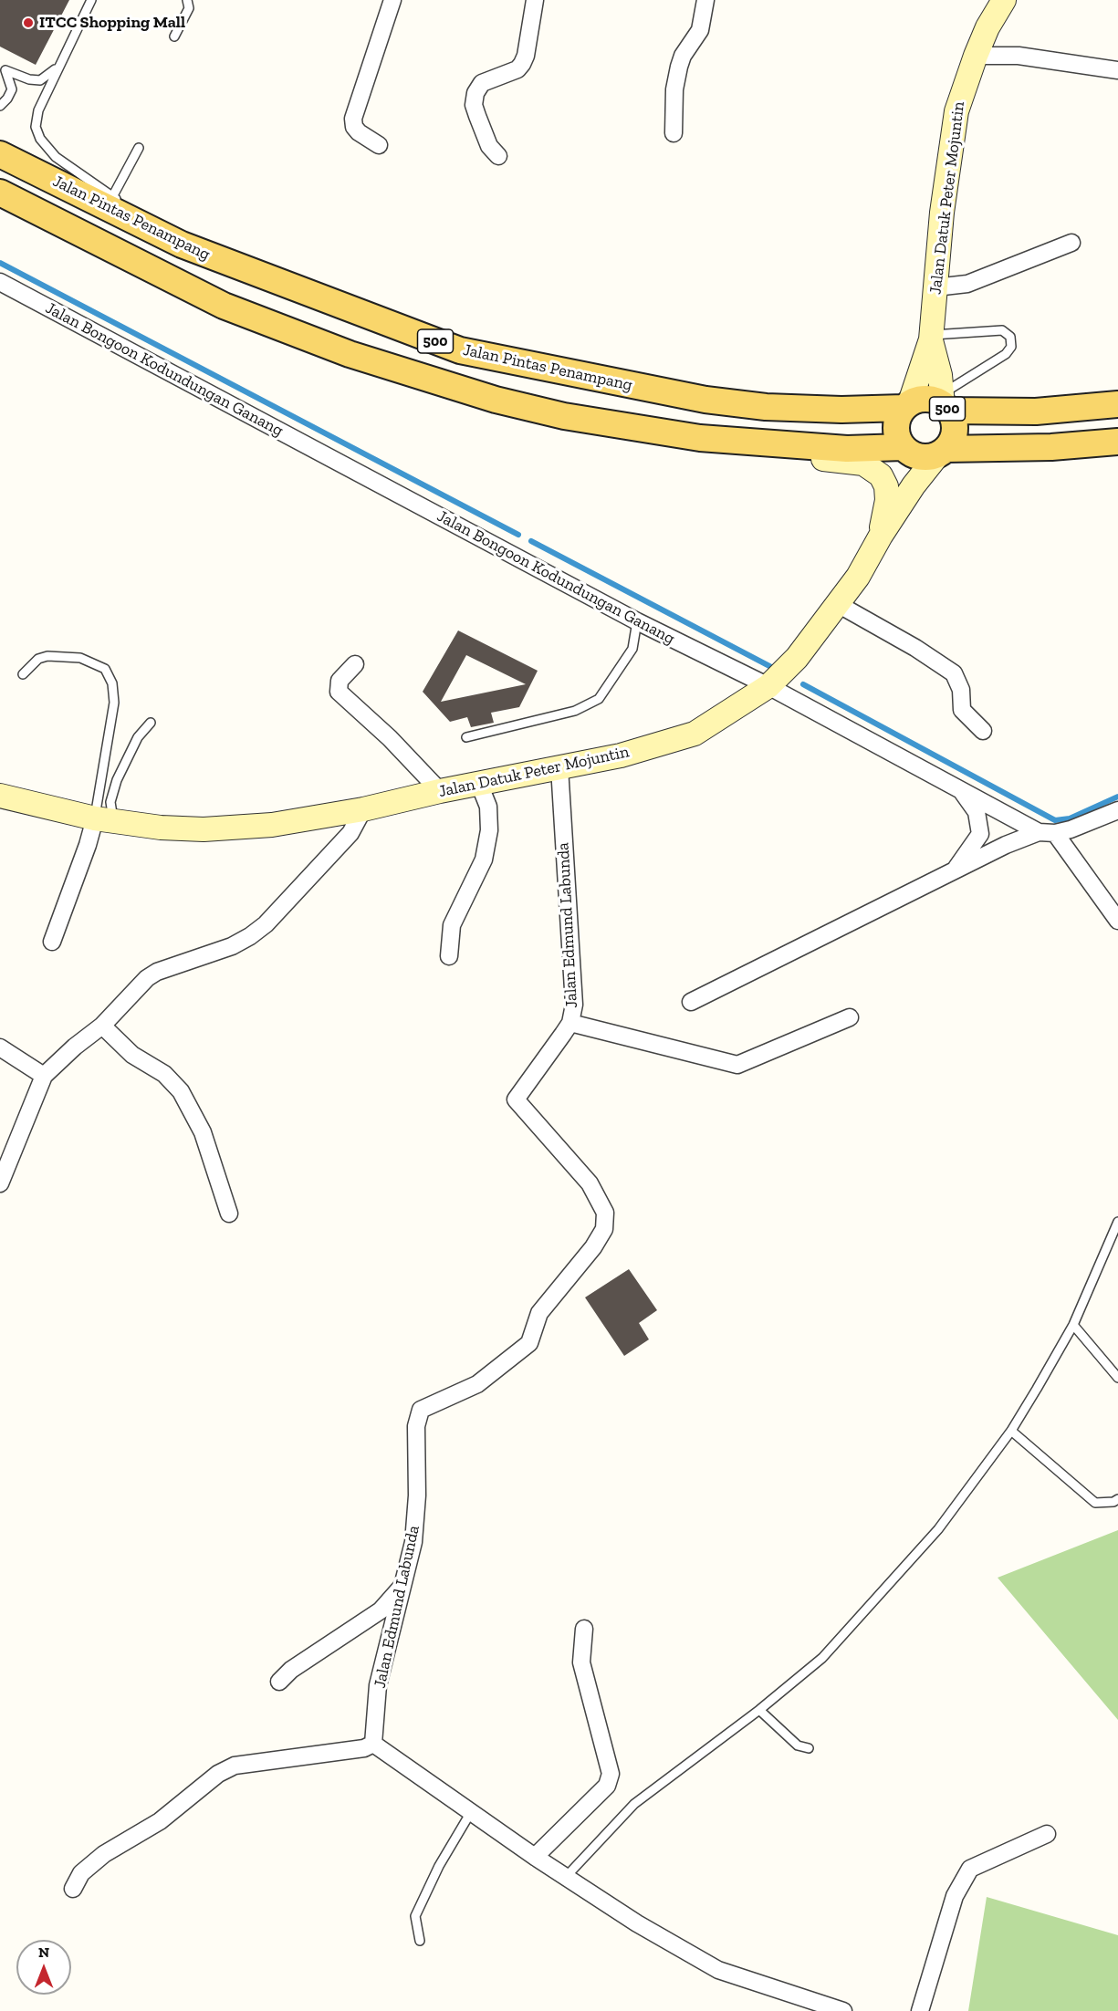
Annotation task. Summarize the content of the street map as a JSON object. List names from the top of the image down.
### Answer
{
  "streets": {
    "main road": ["Jalan Datuk Peter Mojuntin", "Jalan Pintas Penampang", "500"],
    "street": ["Jalan Bongoon Kodundungan Ganang", "Jalan Edmund Labunda"]
  },
  "crossings": [
    ["Jalan Datuk Peter Mojuntin", "Jalan Pintas Penampang"],
    ["Jalan Datuk Peter Mojuntin", "500"],
    ["Jalan Datuk Peter Mojuntin", "Jalan Bongoon Kodundungan Ganang"],
    ["Jalan Datuk Peter Mojuntin", "Jalan Edmund Labunda"],
    ["Jalan Pintas Penampang", "500"]
  ],
  "places": ["ITCC Shopping Mall"],
  "north": "top"
}
